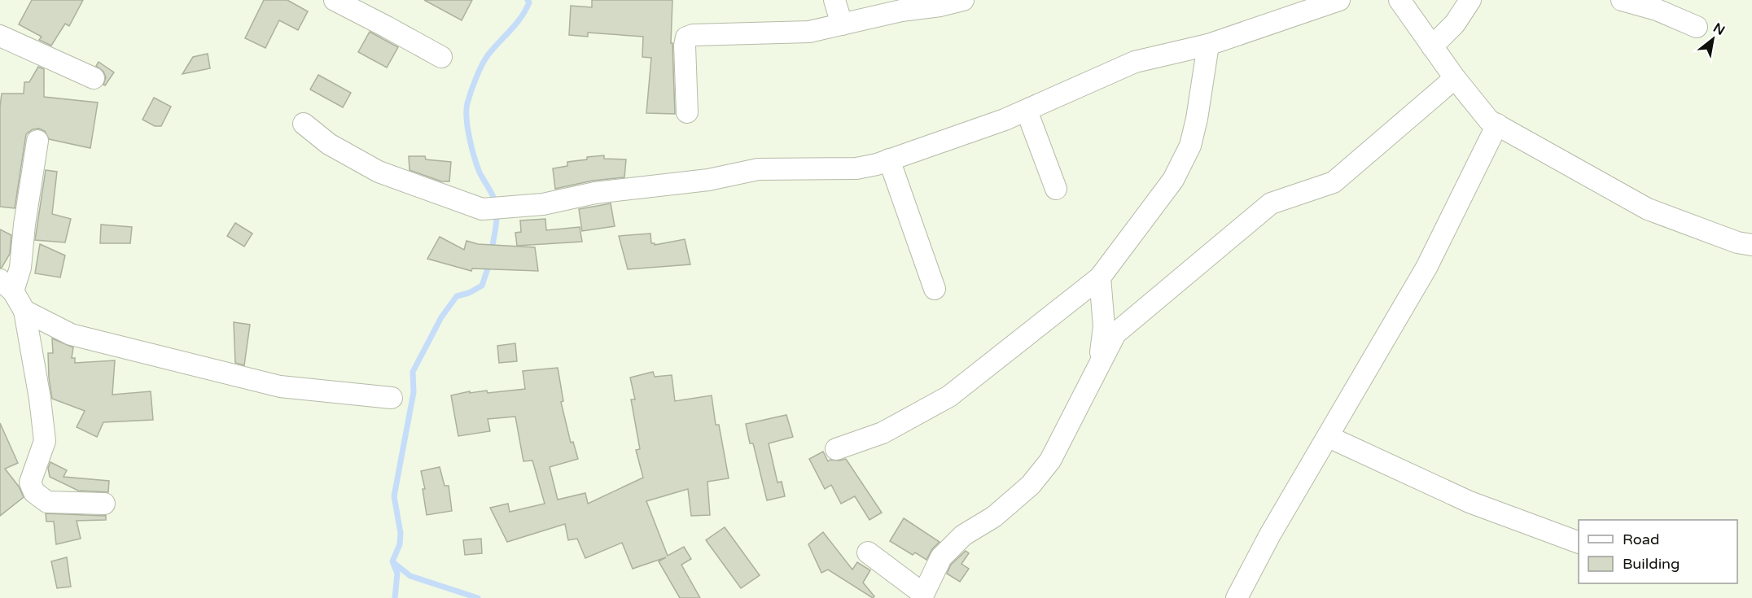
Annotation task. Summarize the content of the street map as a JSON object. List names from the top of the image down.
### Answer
{
  "legend": ["Road", "Building"],
  "north": "top right"
}
